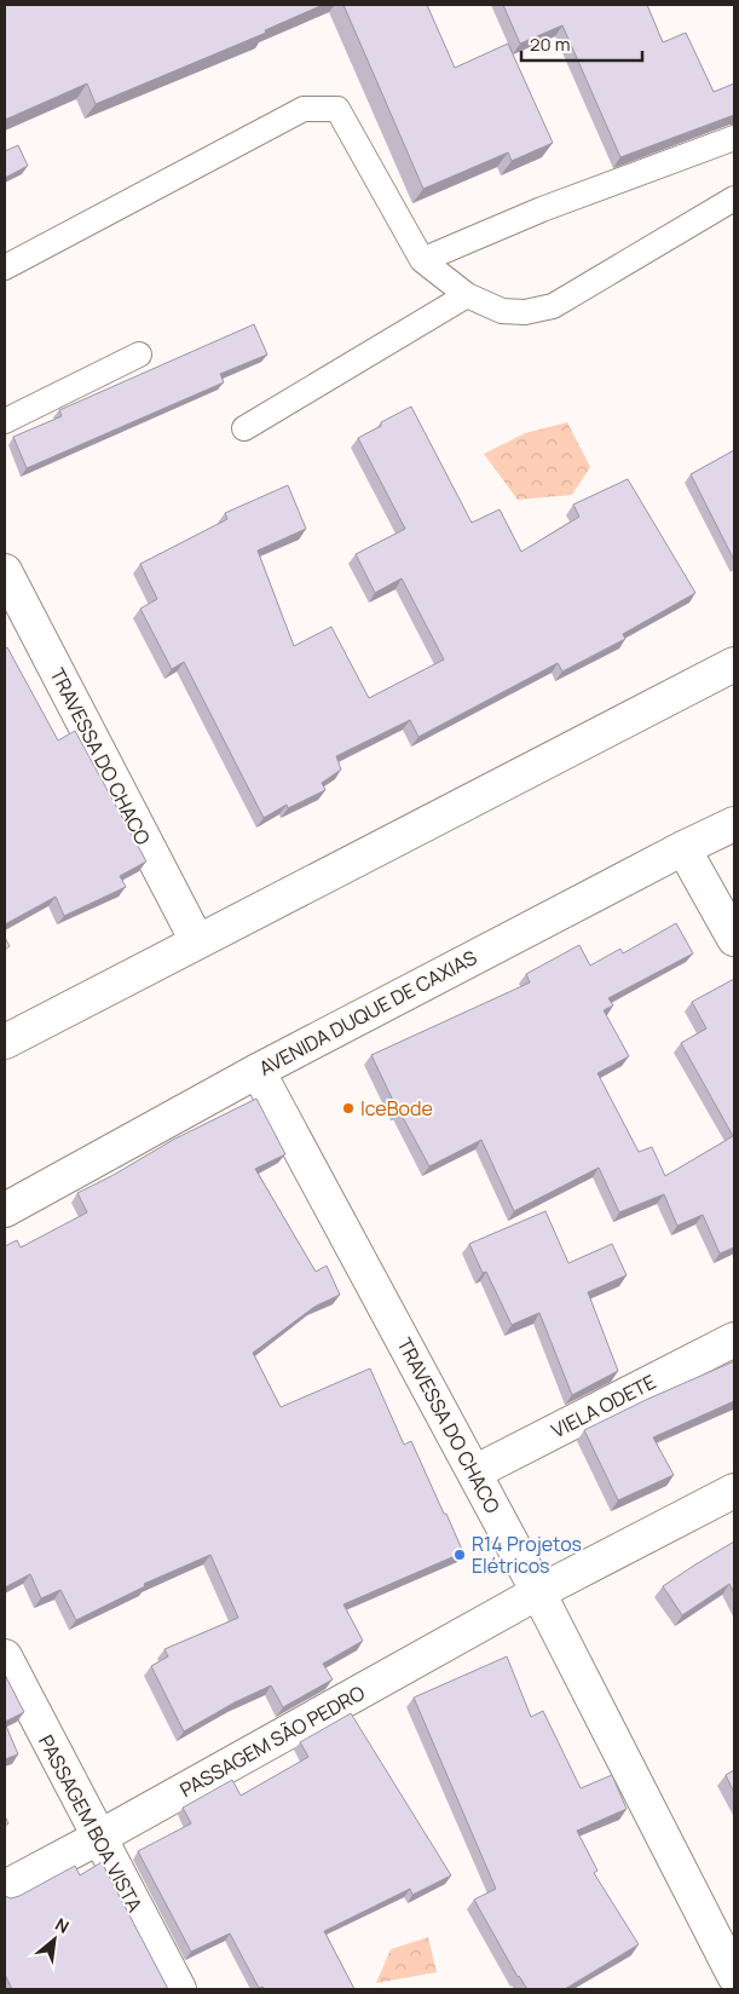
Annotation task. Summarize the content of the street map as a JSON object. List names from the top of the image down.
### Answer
{
  "streets": {
    "street": [
      "TRAVESSA DO CHACO",
      "AVENIDA DUQUE DE CAXIAS",
      "VIELA ODETE",
      "PASSAGEM SÃO PEDRO",
      "PASSAGEM BOA VISTA"
    ]
  },
  "crossings": [
    ["TRAVESSA DO CHACO", "AVENIDA DUQUE DE CAXIAS"],
    ["TRAVESSA DO CHACO", "VIELA ODETE"],
    ["TRAVESSA DO CHACO", "PASSAGEM SÃO PEDRO"],
    ["PASSAGEM SÃO PEDRO", "PASSAGEM BOA VISTA"]
  ],
  "places": ["IceBode", "R14 Projetos Elétricos"],
  "scale_bar": "20 m",
  "north": "top right"
}
